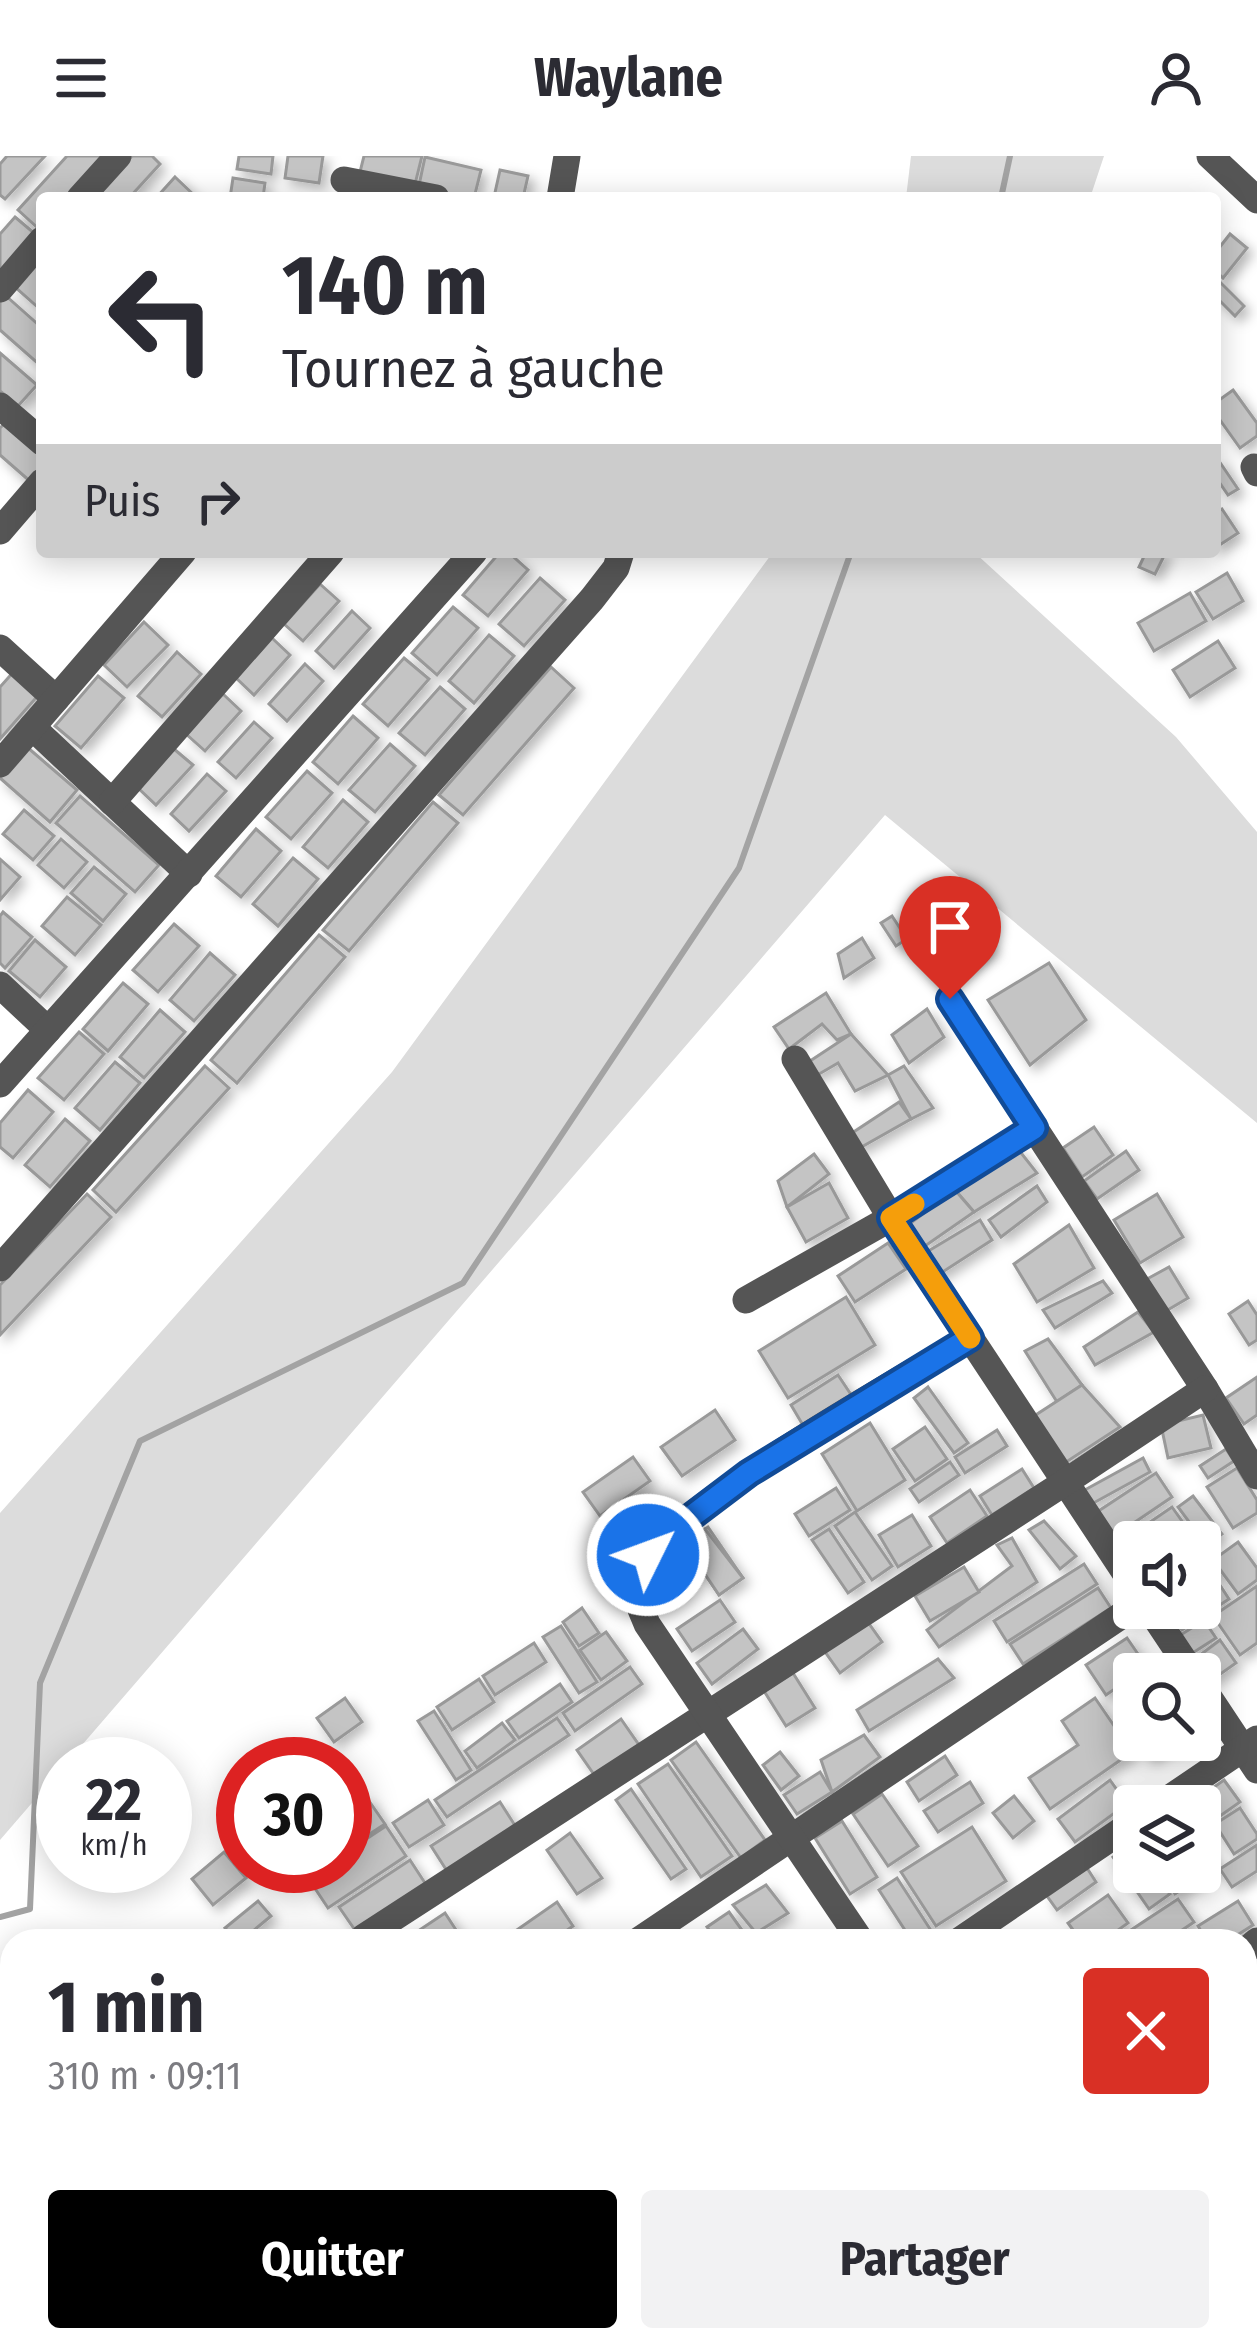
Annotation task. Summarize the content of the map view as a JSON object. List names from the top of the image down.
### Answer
{
  "page": {
    "header": "Waylane",
    "turn": ["140 m", "Tournez à gauche"],
    "then": "Puis",
    "speed": "22 km/h",
    "limit": "30",
    "heading": ["1 min", "310 m · 09:11"],
    "buttons": ["Quitter", "Partager"]
  }
}
